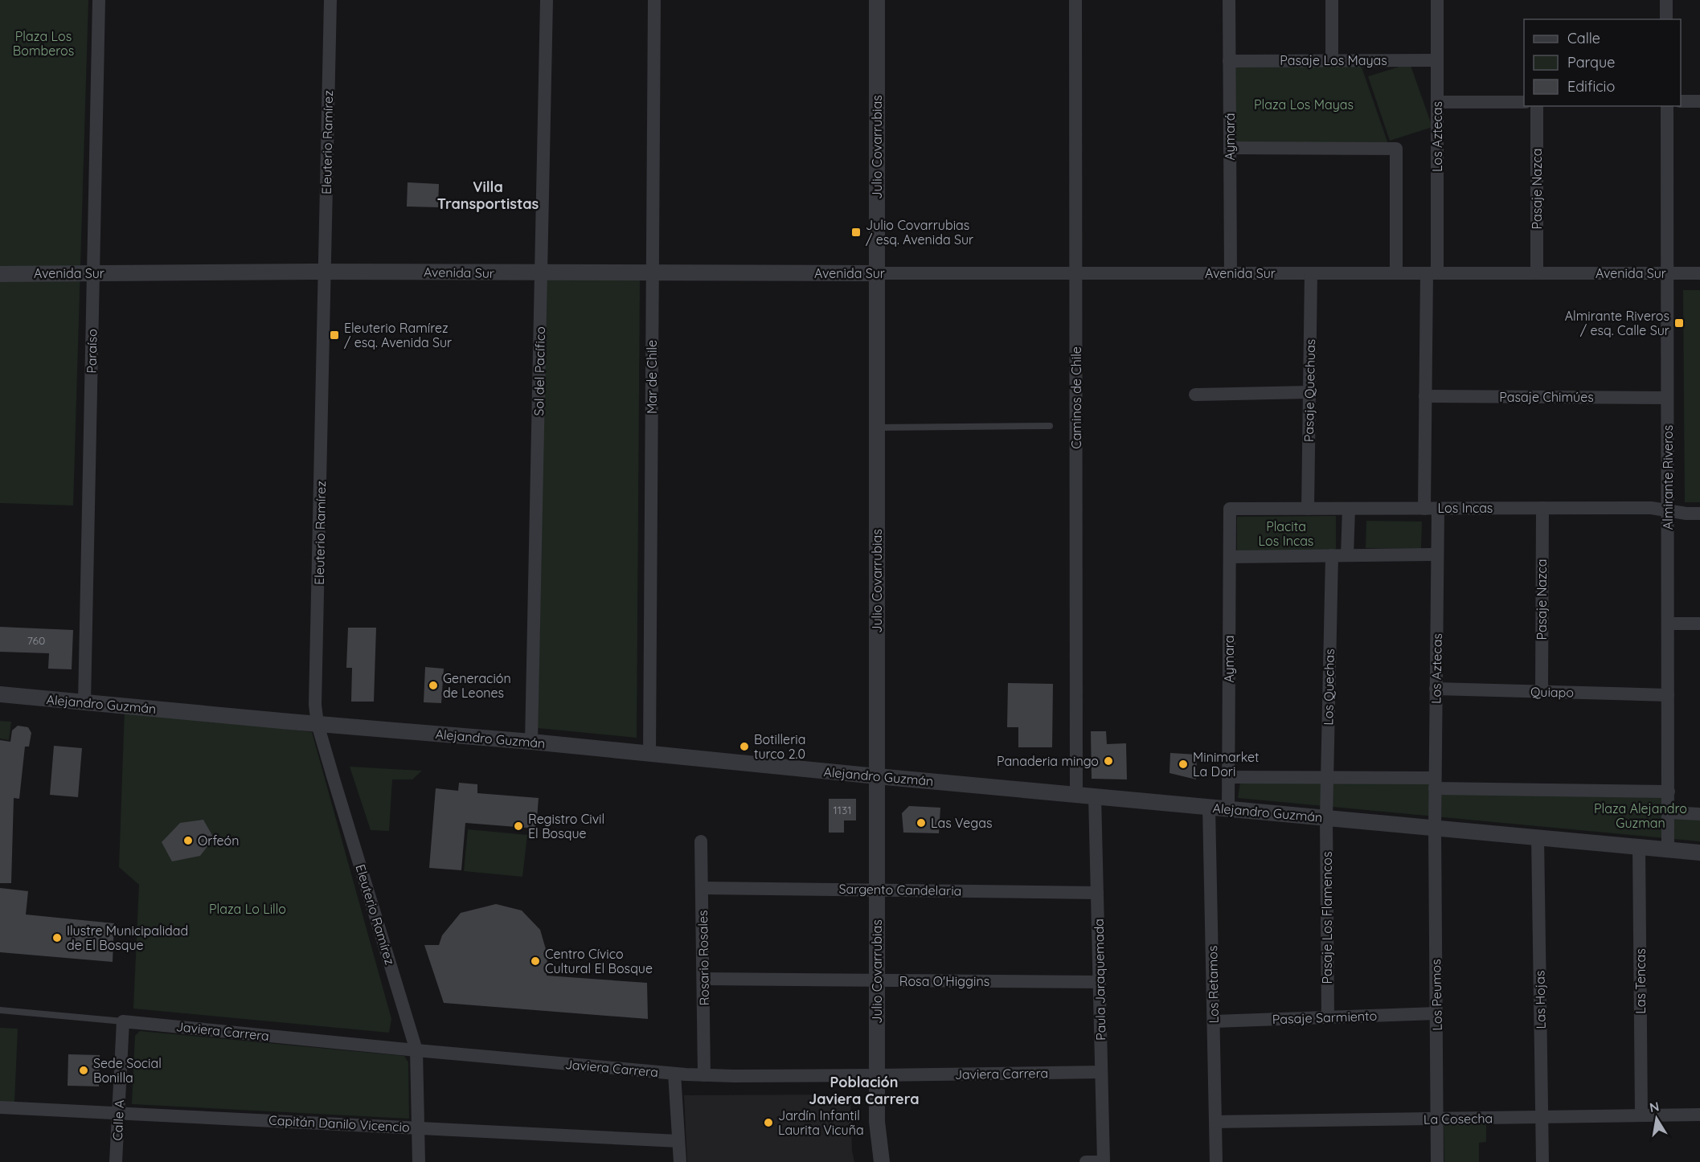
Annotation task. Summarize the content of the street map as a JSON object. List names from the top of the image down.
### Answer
{
  "streets": {
    "street": [
      "Pasaje Los Mayas",
      "Aymará",
      "Los Aztecas",
      "Eleuterio Ramírez",
      "Julio Covarrubias",
      "Pasaje Nazca",
      "Avenida Sur",
      "Paraíso",
      "Sol del Pacífico",
      "Mar de Chile",
      "Pasaje Quechuas",
      "Pasaje Chimúes",
      "Caminos de Chile",
      "Almirante Riveros",
      "Los Incas",
      "Aymara",
      "Los Quechas",
      "Quiapo",
      "Alejandro Guzmán",
      "Sargento Candelaria",
      "Pasaje Los Flamencos",
      "Rosario Rosales",
      "Paula Jaraquemada",
      "Rosa O'Higgins",
      "Las Tencas",
      "Los Retamos",
      "Los Peumos",
      "Las Hojas",
      "Pasaje Sarmiento",
      "Javiera Carrera",
      "La Cosecha",
      "Calle A",
      "Capitán Danilo Vicencio"
    ]
  },
  "crossings": [
    ["Pasaje Los Mayas", "Aymará"],
    ["Pasaje Los Mayas", "Los Aztecas"],
    ["Aymará", "Avenida Sur"],
    ["Los Aztecas", "Avenida Sur"],
    ["Los Aztecas", "Pasaje Chimúes"],
    ["Los Aztecas", "Los Incas"],
    ["Los Aztecas", "Quiapo"],
    ["Los Aztecas", "Alejandro Guzmán"],
    ["Los Aztecas", "Los Peumos"],
    ["Eleuterio Ramírez", "Avenida Sur"],
    ["Eleuterio Ramírez", "Alejandro Guzmán"],
    ["Eleuterio Ramírez", "Javiera Carrera"],
    ["Eleuterio Ramírez", "Capitán Danilo Vicencio"],
    ["Julio Covarrubias", "Avenida Sur"],
    ["Julio Covarrubias", "Alejandro Guzmán"],
    ["Julio Covarrubias", "Sargento Candelaria"],
    ["Julio Covarrubias", "Rosa O'Higgins"],
    ["Julio Covarrubias", "Javiera Carrera"],
    ["Pasaje Nazca", "Avenida Sur"],
    ["Pasaje Nazca", "Los Incas"],
    ["Pasaje Nazca", "Quiapo"],
    ["Avenida Sur", "Paraíso"],
    ["Avenida Sur", "Sol del Pacífico"],
    ["Avenida Sur", "Mar de Chile"],
    ["Avenida Sur", "Pasaje Quechuas"],
    ["Avenida Sur", "Caminos de Chile"],
    ["Avenida Sur", "Almirante Riveros"],
    ["Paraíso", "Alejandro Guzmán"],
    ["Sol del Pacífico", "Alejandro Guzmán"],
    ["Mar de Chile", "Alejandro Guzmán"],
    ["Pasaje Quechuas", "Los Incas"],
    ["Pasaje Chimúes", "Almirante Riveros"],
    ["Caminos de Chile", "Alejandro Guzmán"],
    ["Almirante Riveros", "Los Incas"],
    ["Almirante Riveros", "Quiapo"],
    ["Almirante Riveros", "Alejandro Guzmán"],
    ["Los Incas", "Aymara"],
    ["Aymara", "Alejandro Guzmán"],
    ["Los Quechas", "Alejandro Guzmán"],
    ["Los Quechas", "Pasaje Los Flamencos"],
    ["Alejandro Guzmán", "Pasaje Los Flamencos"],
    ["Alejandro Guzmán", "Paula Jaraquemada"],
    ["Alejandro Guzmán", "Las Tencas"],
    ["Alejandro Guzmán", "Los Retamos"],
    ["Alejandro Guzmán", "Los Peumos"],
    ["Alejandro Guzmán", "Las Hojas"],
    ["Sargento Candelaria", "Rosario Rosales"],
    ["Sargento Candelaria", "Paula Jaraquemada"],
    ["Pasaje Los Flamencos", "Pasaje Sarmiento"],
    ["Rosario Rosales", "Rosa O'Higgins"],
    ["Rosario Rosales", "Javiera Carrera"],
    ["Paula Jaraquemada", "Rosa O'Higgins"],
    ["Paula Jaraquemada", "Javiera Carrera"],
    ["Las Tencas", "La Cosecha"],
    ["Los Retamos", "Pasaje Sarmiento"],
    ["Los Retamos", "La Cosecha"],
    ["Los Peumos", "Pasaje Sarmiento"],
    ["Los Peumos", "La Cosecha"],
    ["Las Hojas", "La Cosecha"],
    ["Javiera Carrera", "Calle A"],
    ["Calle A", "Capitán Danilo Vicencio"]
  ],
  "districts": ["Villa Transportistas", "Población Javiera Carrera"],
  "parks": [
    "Plaza Los Bomberos",
    "Plaza Los Mayas",
    "Placita Los Incas",
    "Plaza Alejandro Guzman",
    "Plaza Lo Lillo"
  ],
  "places": {
    "transit": ["Julio Covarrubias / esq. Avenida Sur", "Almirante Riveros / esq. Calle Sur", "Eleuterio Ramírez / esq. Avenida Sur"],
    "other": [
      "Generación de Leones",
      "Botilleria turco 2.0",
      "Panaderia mingo",
      "Minimarket La Dori",
      "Las Vegas",
      "Registro Civil El Bosque",
      "Orfeón",
      "Ilustre Municipalidad de El Bosque",
      "Centro Cívico Cultural El Bosque",
      "Sede Social Bonilla",
      "Jardín Infantil Laurita Vicuña"
    ]
  },
  "house_numbers": ["760", "1131"],
  "legend": ["Calle", "Parque", "Edificio"],
  "north": "top"
}
